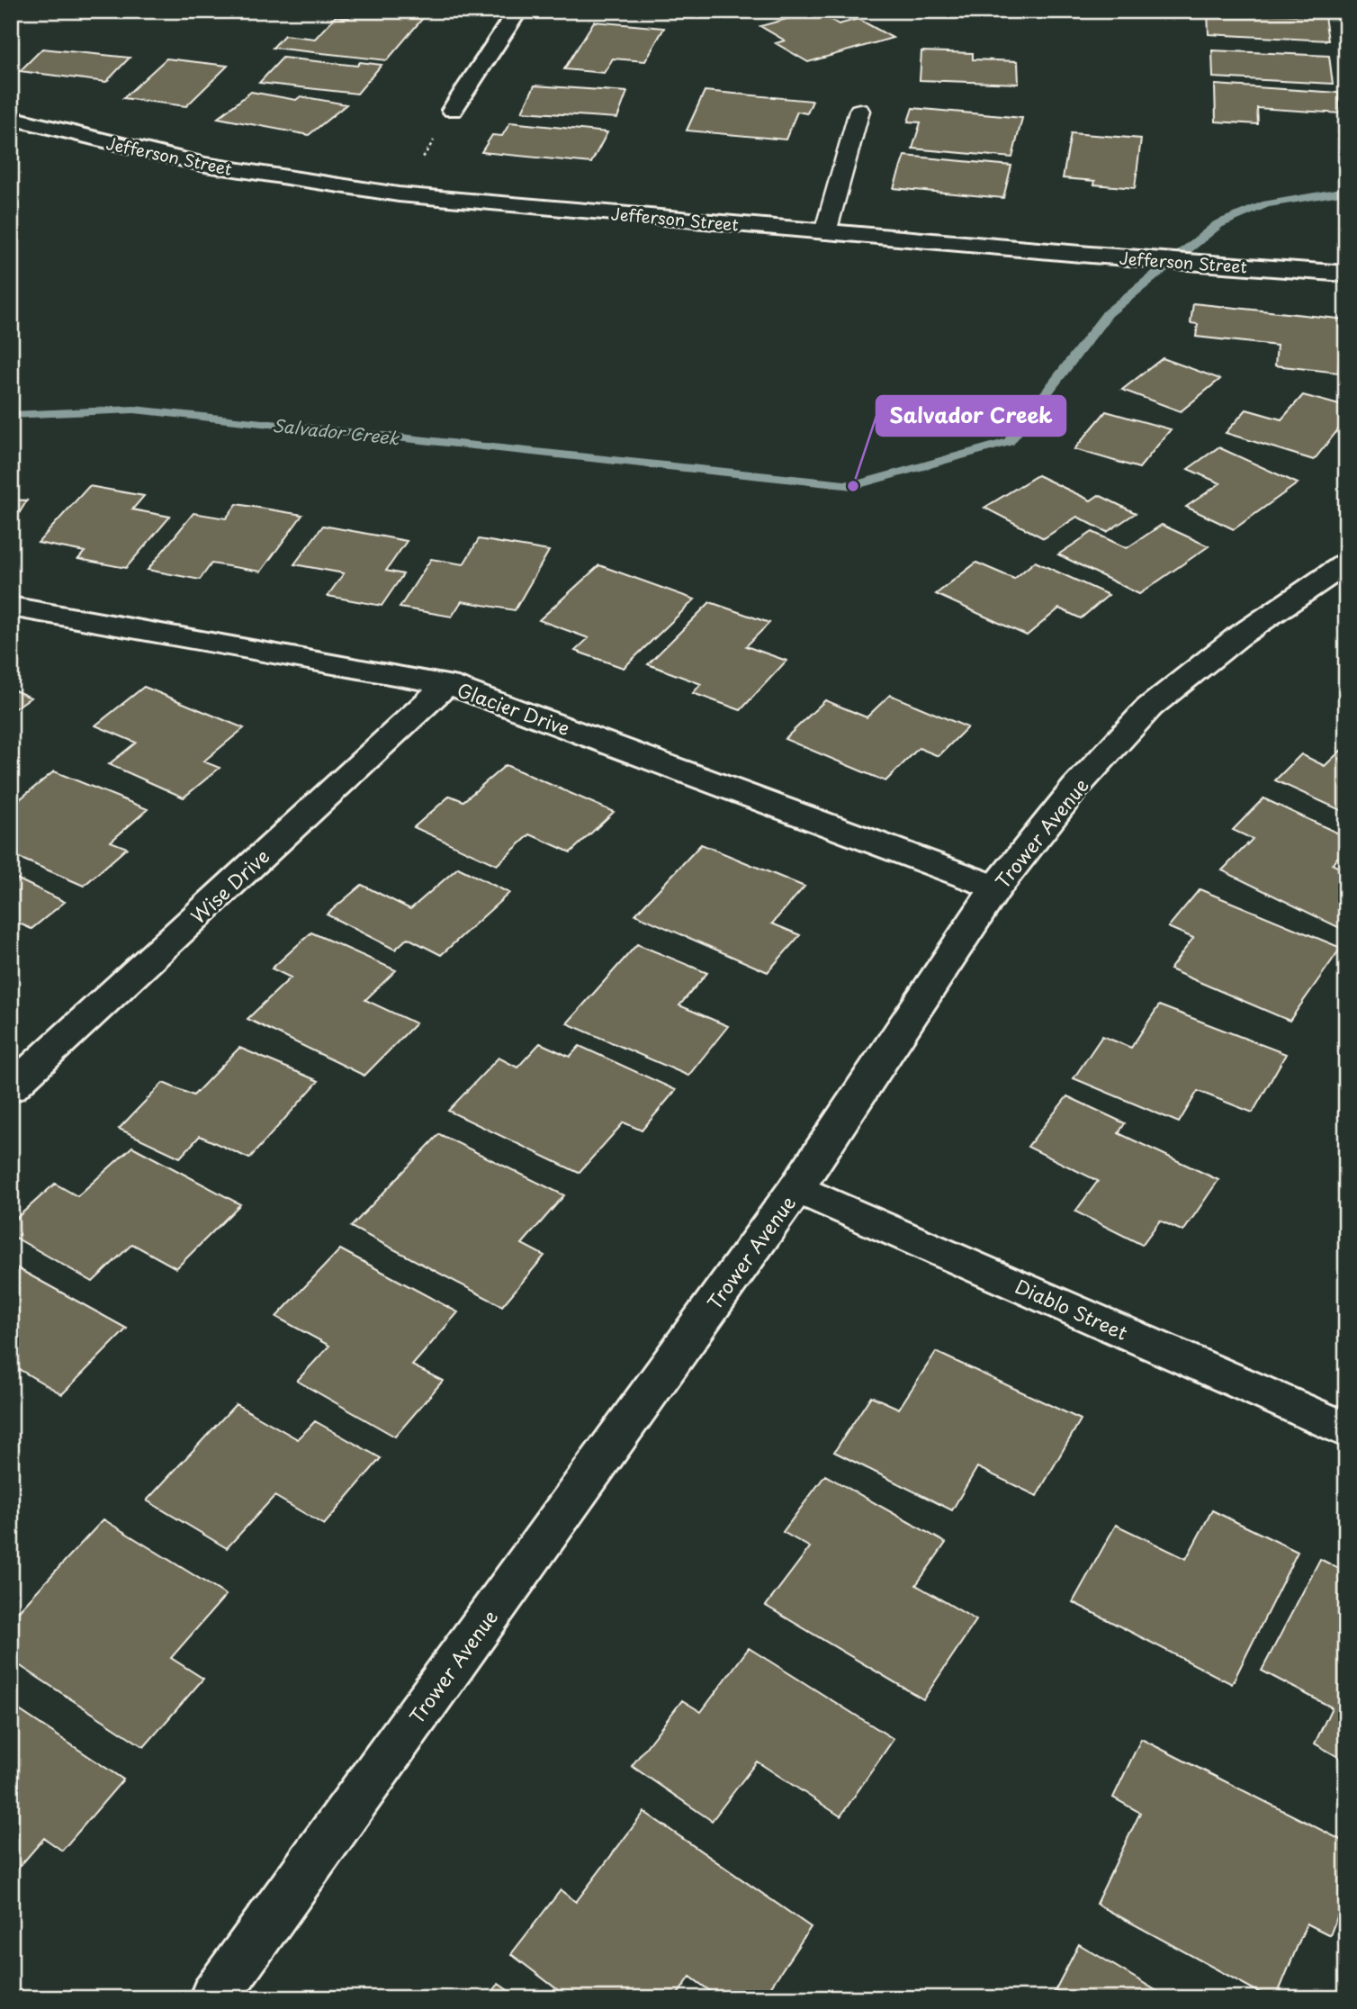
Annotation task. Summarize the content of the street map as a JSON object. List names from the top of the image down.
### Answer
{
  "streets": {
    "street": [
      "Jefferson Street",
      "Glacier Drive",
      "Trower Avenue",
      "Wise Drive",
      "Diablo Street"
    ]
  },
  "crossings": [
    ["Glacier Drive", "Trower Avenue"],
    ["Glacier Drive", "Wise Drive"],
    ["Trower Avenue", "Diablo Street"]
  ],
  "water": ["Salvador Creek"],
  "places": ["Salvador Creek"]
}
